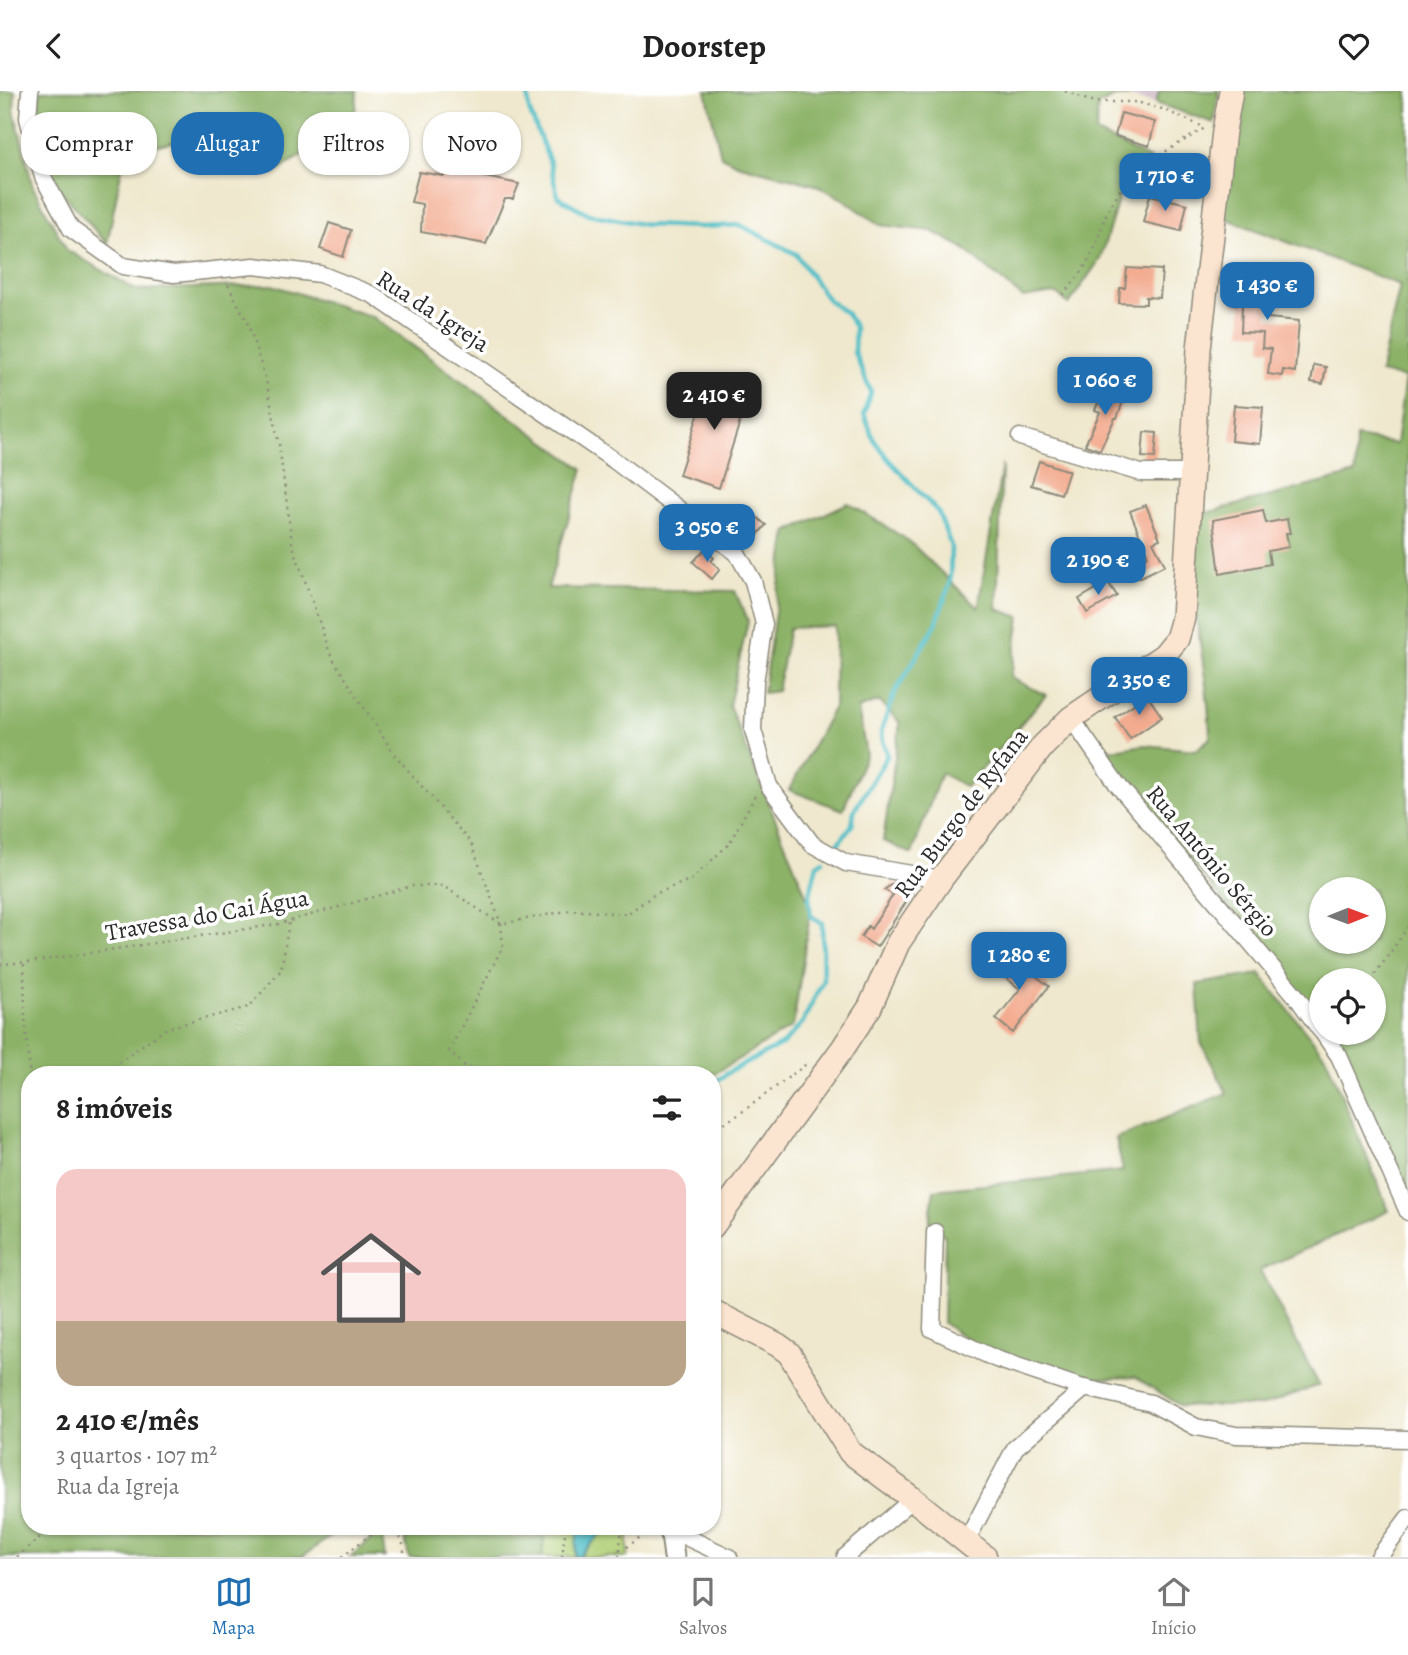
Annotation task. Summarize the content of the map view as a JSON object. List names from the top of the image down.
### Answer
{
  "streets": {
    "main road": ["Rua Burgo de Ryfana"],
    "street": ["Rua da Igreja", "Rua António Sérgio"],
    "path": ["Travessa do Cai Água"]
  },
  "crossings": [
    ["Rua da Igreja", "Rua Burgo de Ryfana"],
    ["Rua Burgo de Ryfana", "Rua António Sérgio"]
  ],
  "north": "right",
  "page": {
    "header": "Doorstep",
    "chip": [
      "Comprar",
      "Alugar",
      "Filtros",
      "Novo"
    ],
    "price": [
      "1 710 €",
      "1 430 €",
      "1 060 €",
      "2 410 €",
      "3 050 €",
      "2 190 €",
      "2 350 €",
      "1 280 €"
    ],
    "heading": "8 imóveis",
    "list": [
      {
        "name": "2 410 €/mês",
        "note": "3 quartos · 107 m² · Rua da Igreja"
      }
    ],
    "tabs": ["Mapa", "Salvos", "Início"]
  }
}
